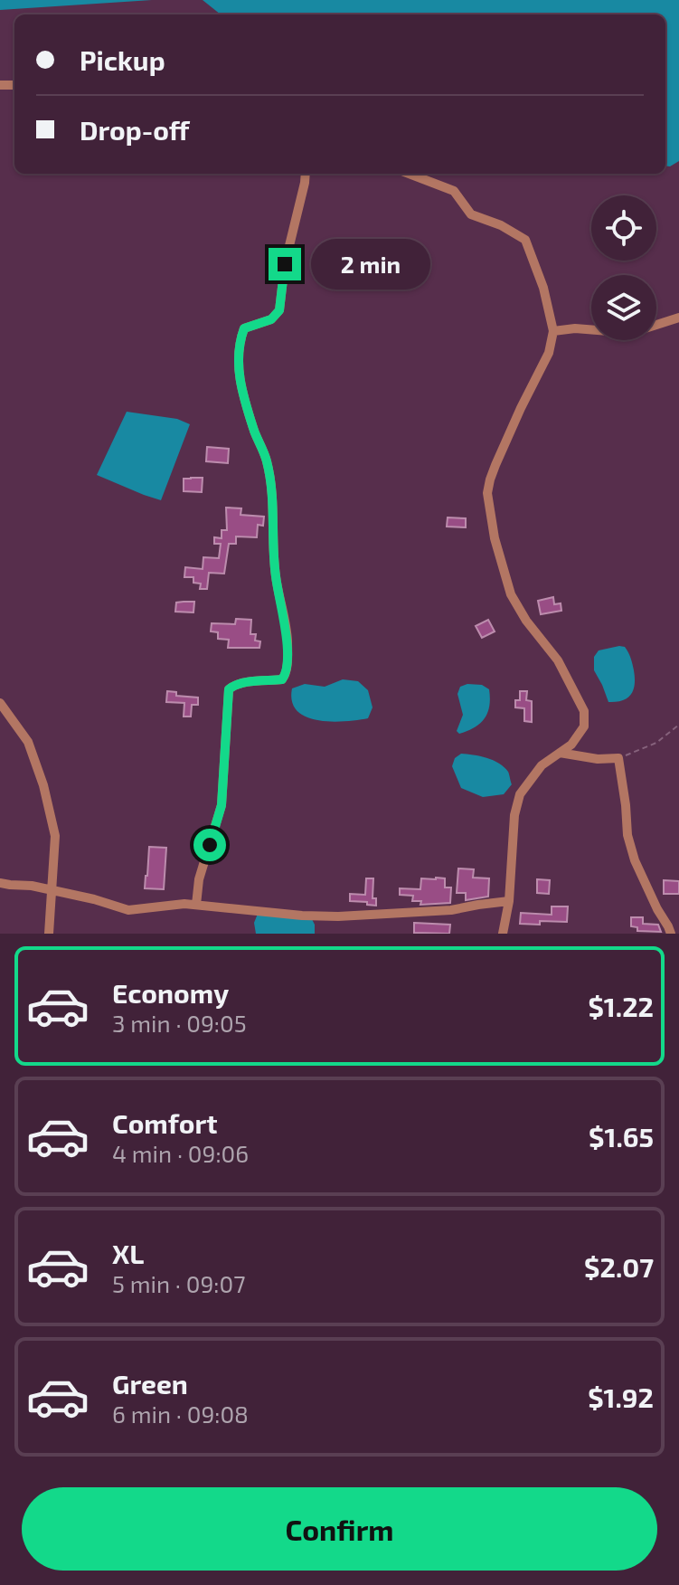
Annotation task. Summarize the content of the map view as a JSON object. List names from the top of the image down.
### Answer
{
  "page": {
    "banner": ["Pickup", "Drop-off"],
    "bubble": "2 min",
    "list": [
      {
        "name": "Economy",
        "note": "3 min · 09:05",
        "value": "$1.22"
      },
      {
        "name": "Comfort",
        "note": "4 min · 09:06",
        "value": "$1.65"
      },
      {
        "name": "XL",
        "note": "5 min · 09:07",
        "value": "$2.07"
      },
      {
        "name": "Green",
        "note": "6 min · 09:08",
        "value": "$1.92"
      }
    ],
    "buttons": "Confirm"
  }
}
